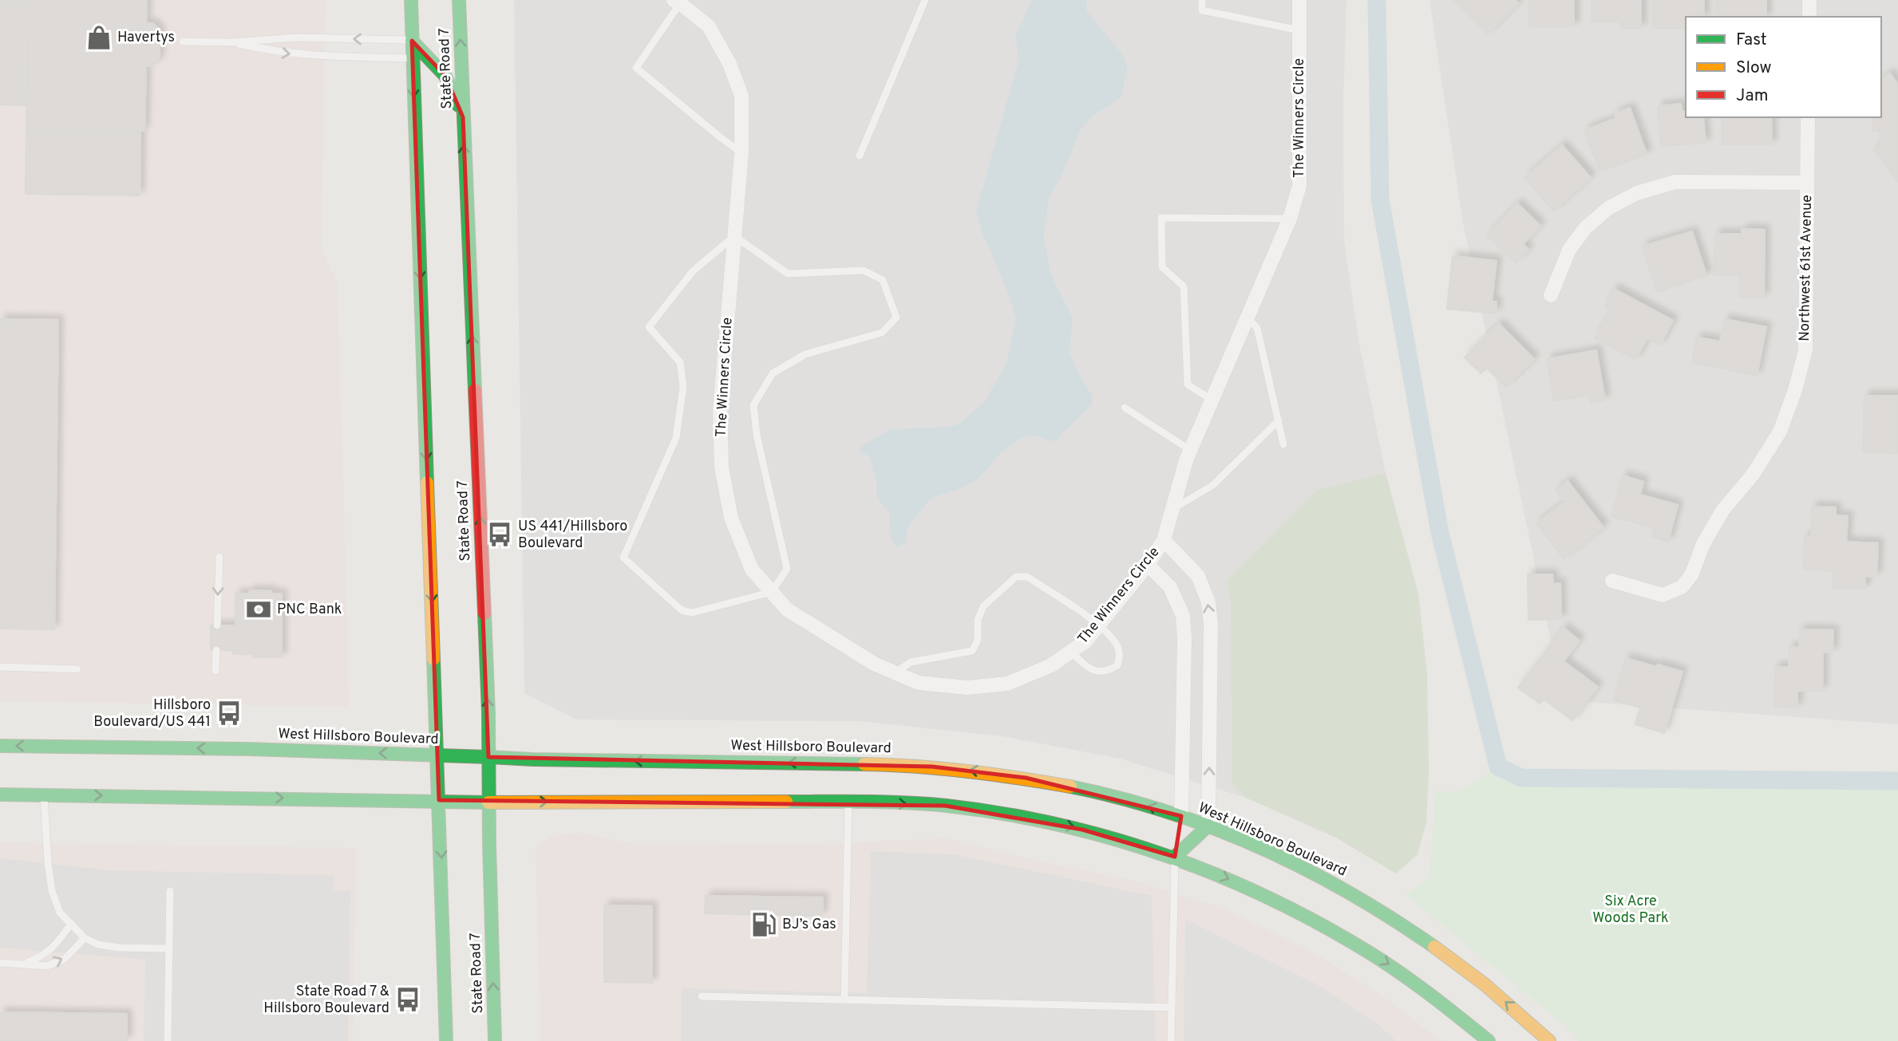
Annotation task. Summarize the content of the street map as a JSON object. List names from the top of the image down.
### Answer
{
  "streets": {
    "main road": ["State Road 7", "West Hillsboro Boulevard"],
    "street": ["The Winners Circle", "Northwest 61st Avenue"]
  },
  "crossings": [
    ["State Road 7", "West Hillsboro Boulevard"]
  ],
  "parks": ["Six Acre Woods Park"],
  "places": {
    "shop": ["Havertys"],
    "bus stop": ["US 441/Hillsboro Boulevard", "Hillsboro Boulevard/US 441", "State Road 7 & Hillsboro Boulevard"],
    "bank": ["PNC Bank"],
    "fuel station": ["BJ’s Gas"]
  },
  "legend": ["Fast", "Slow", "Jam"]
}
